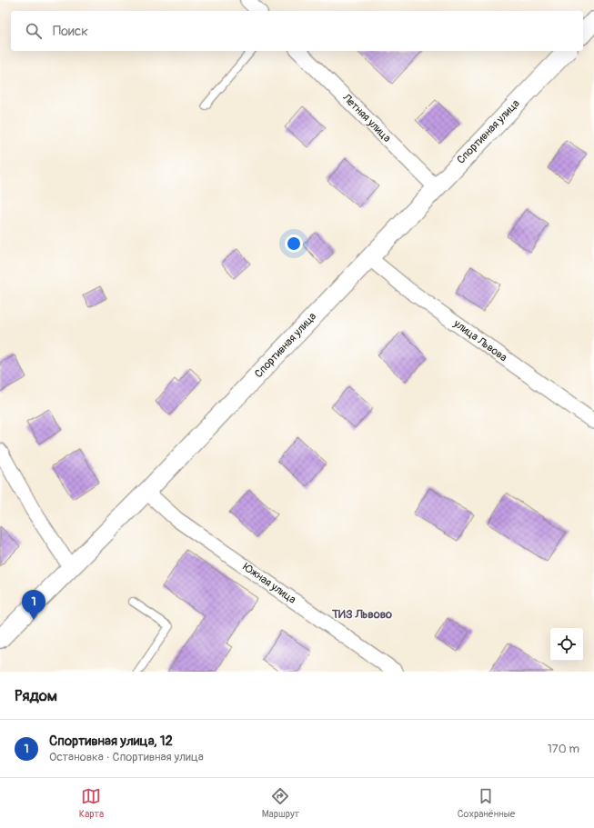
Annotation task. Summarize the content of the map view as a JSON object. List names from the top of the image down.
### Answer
{
  "streets": {
    "street": [
      "Летняя улица",
      "Спортивная улица",
      "улица Львова",
      "Южная улица"
    ]
  },
  "crossings": [
    ["Летняя улица", "Спортивная улица"],
    ["Спортивная улица", "улица Львова"],
    ["Спортивная улица", "Южная улица"]
  ],
  "districts": ["ТИЗ Львово"],
  "page": {
    "search": "Поиск",
    "pins": "1",
    "heading": "Рядом",
    "list": [
      {
        "mark": "1",
        "name": "Спортивная улица, 12",
        "note": "Остановка · Спортивная улица",
        "value": "170 m"
      }
    ],
    "nav": ["Карта", "Маршрут", "Сохранённые"]
  }
}
